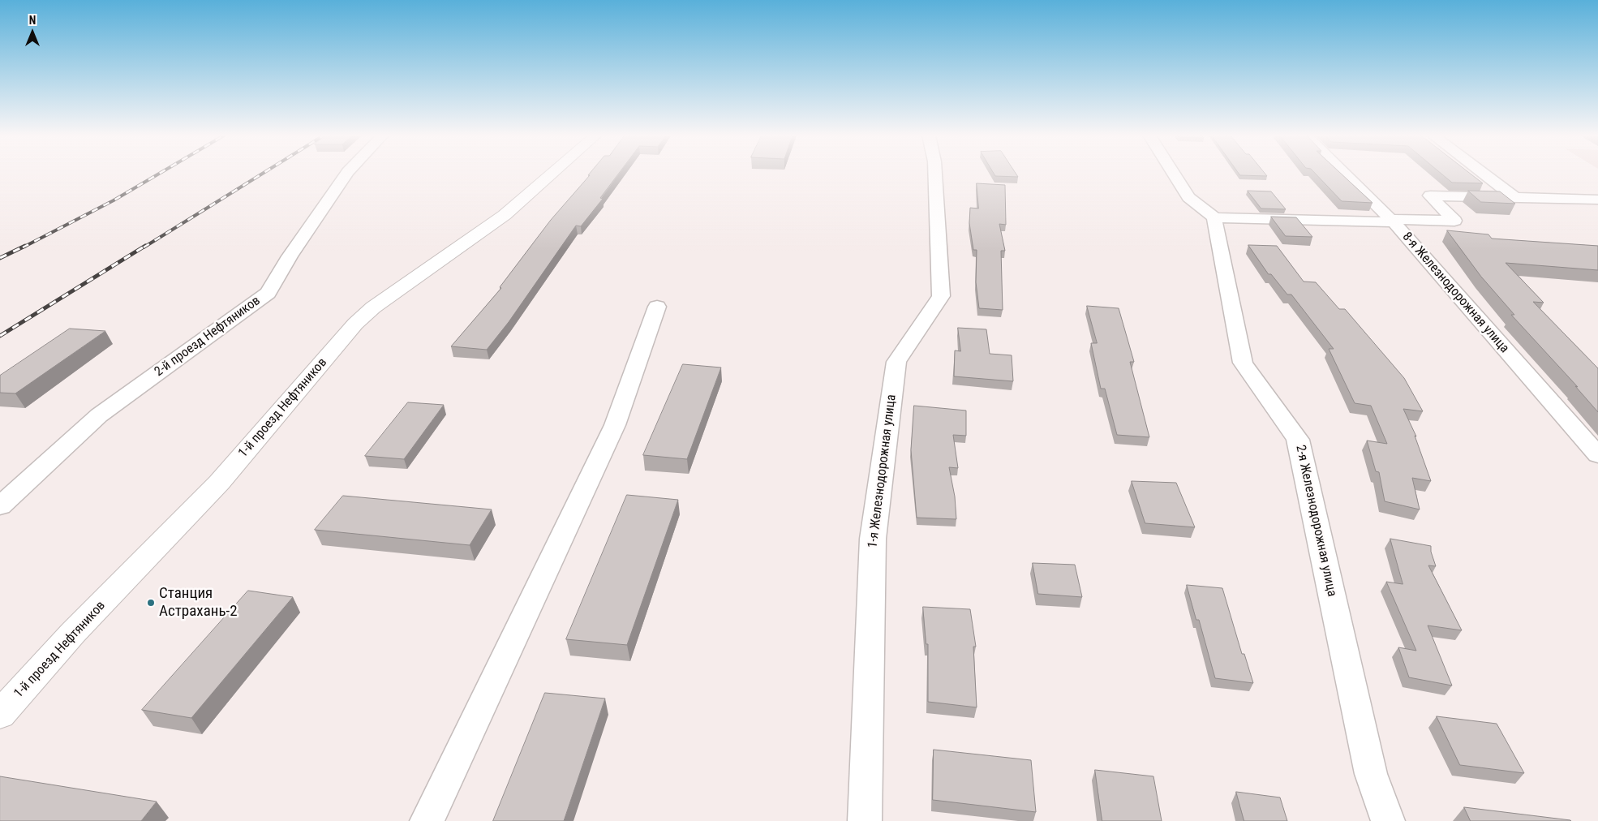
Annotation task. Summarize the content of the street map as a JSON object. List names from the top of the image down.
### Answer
{
  "streets": {
    "street": [
      "8-я Железнодорожная улица",
      "2-й проезд Нефтяников",
      "1-й проезд Нефтяников",
      "1-я Железнодорожная улица",
      "2-я Железнодорожная улица"
    ]
  },
  "places": ["Станция Астрахань-2"],
  "north": "top"
}
